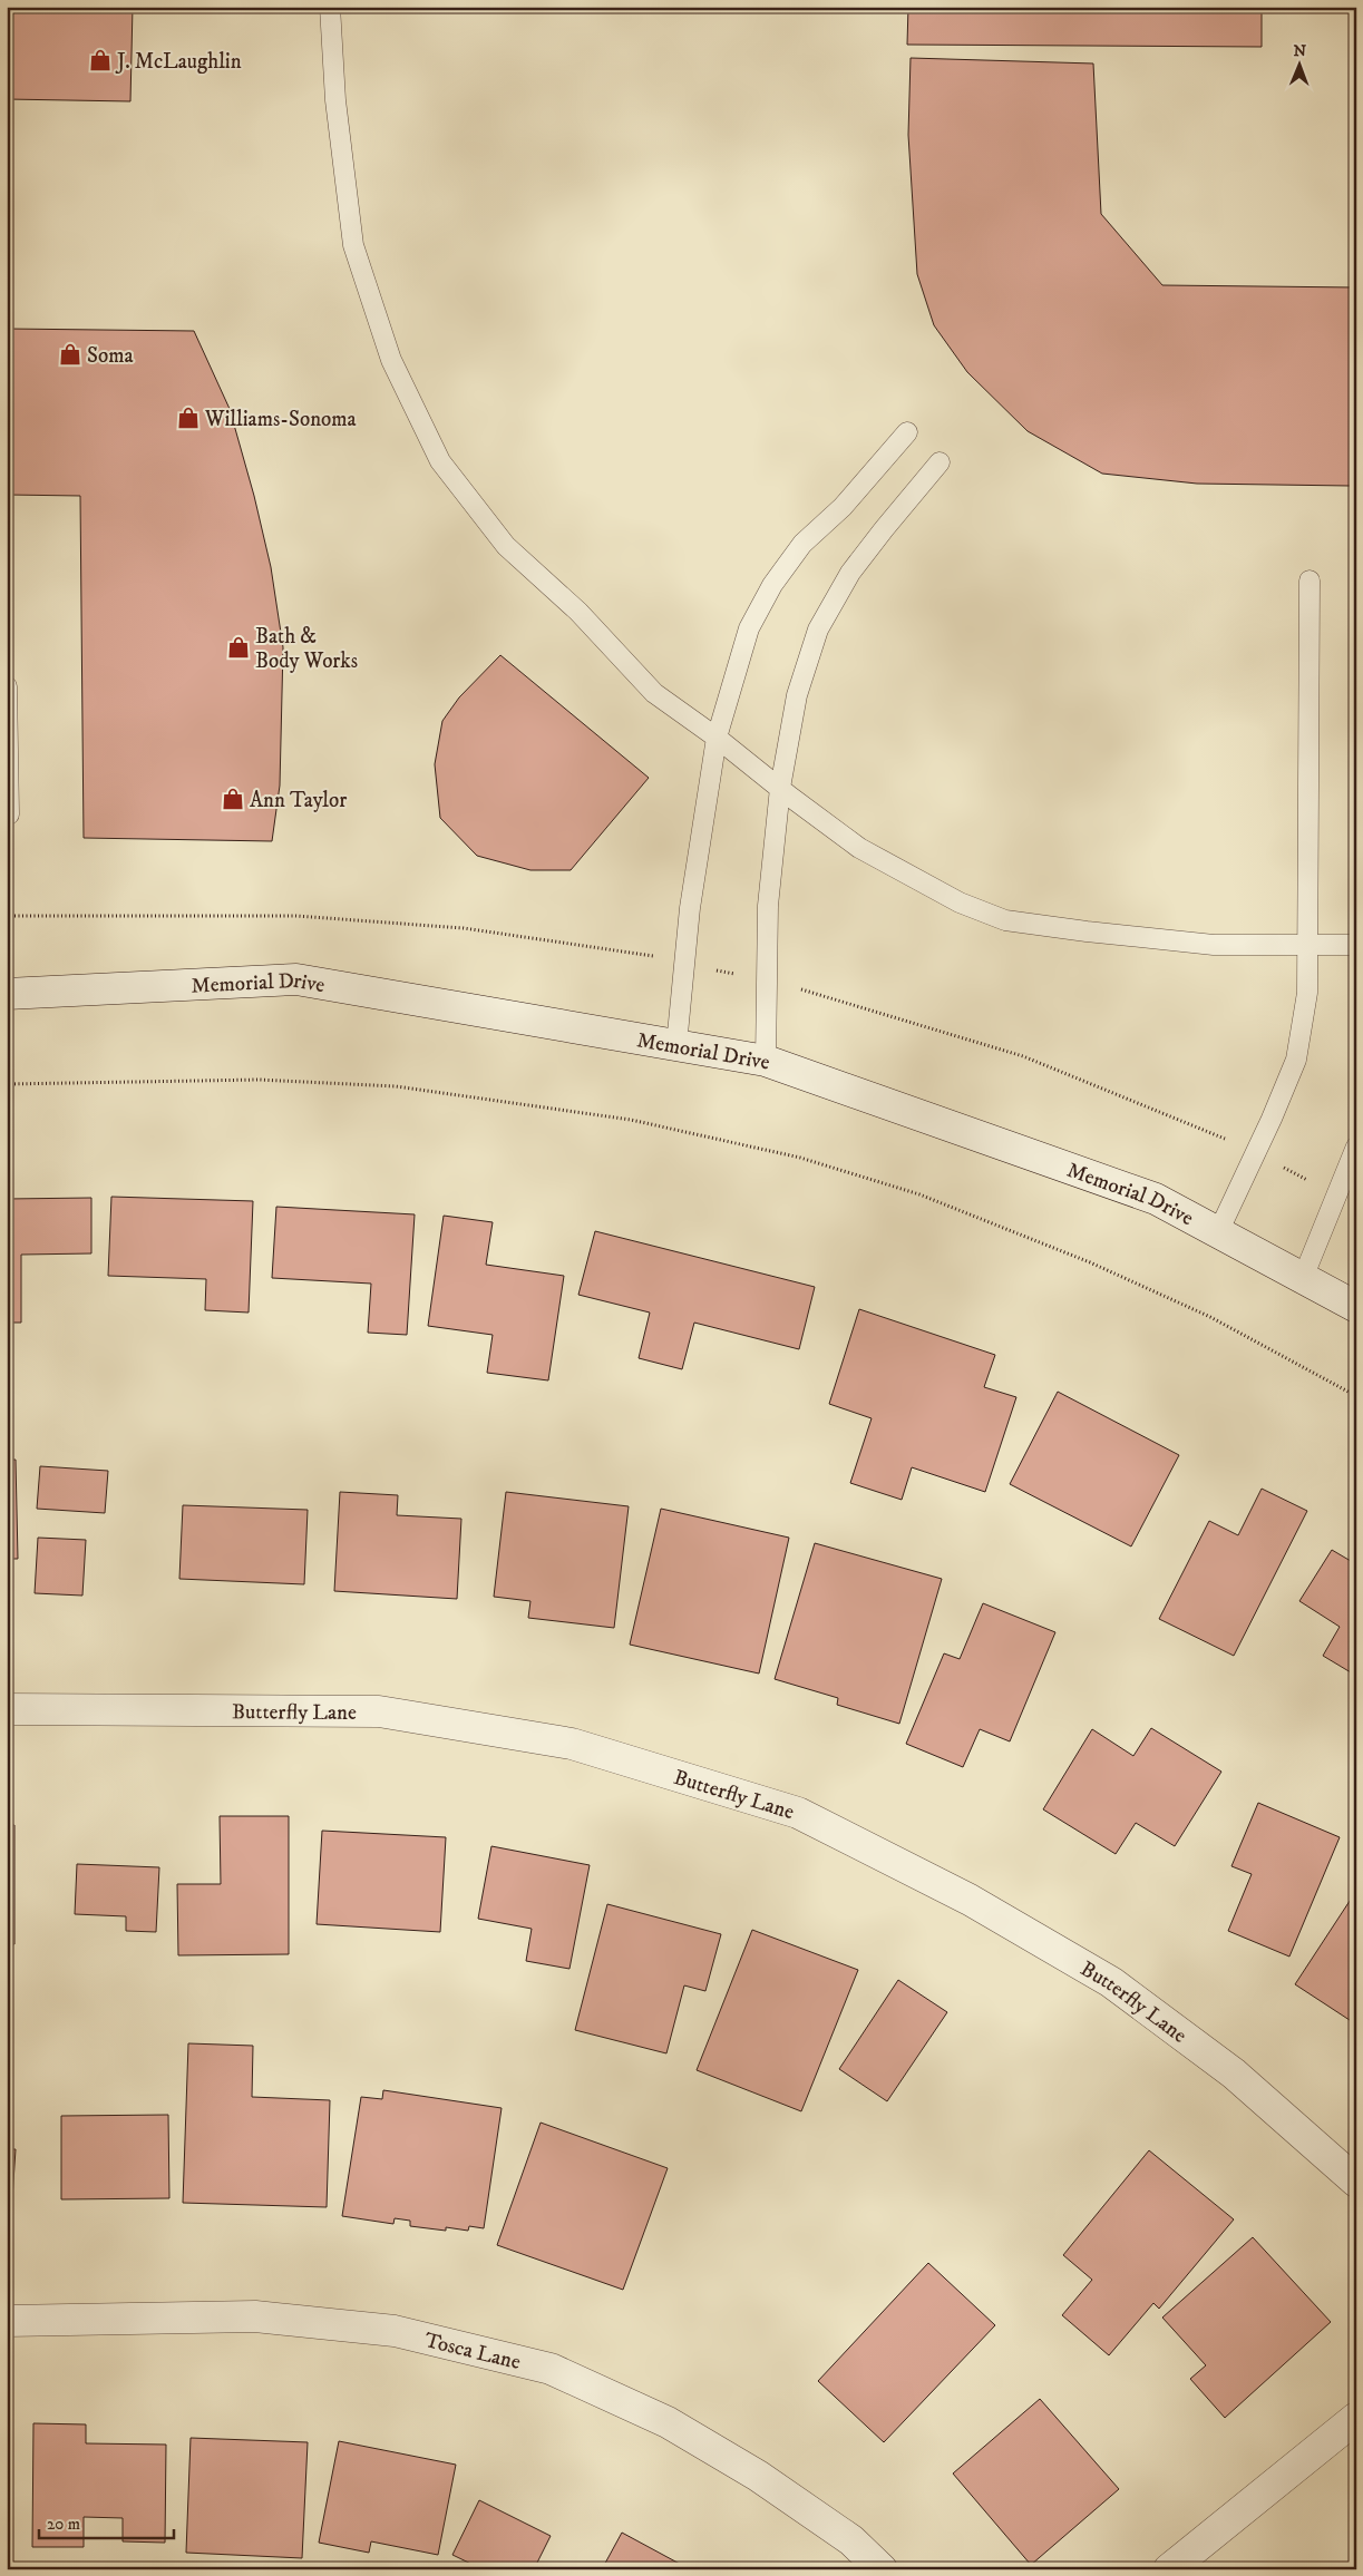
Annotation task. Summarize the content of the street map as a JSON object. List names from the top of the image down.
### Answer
{
  "streets": {
    "street": ["Memorial Drive", "Butterfly Lane", "Tosca Lane"]
  },
  "places": {
    "shop": [
      "J. McLaughlin",
      "Soma",
      "Williams-Sonoma",
      "Bath & Body Works",
      "Ann Taylor"
    ]
  },
  "scale_bar": "20 m",
  "north": "top"
}
